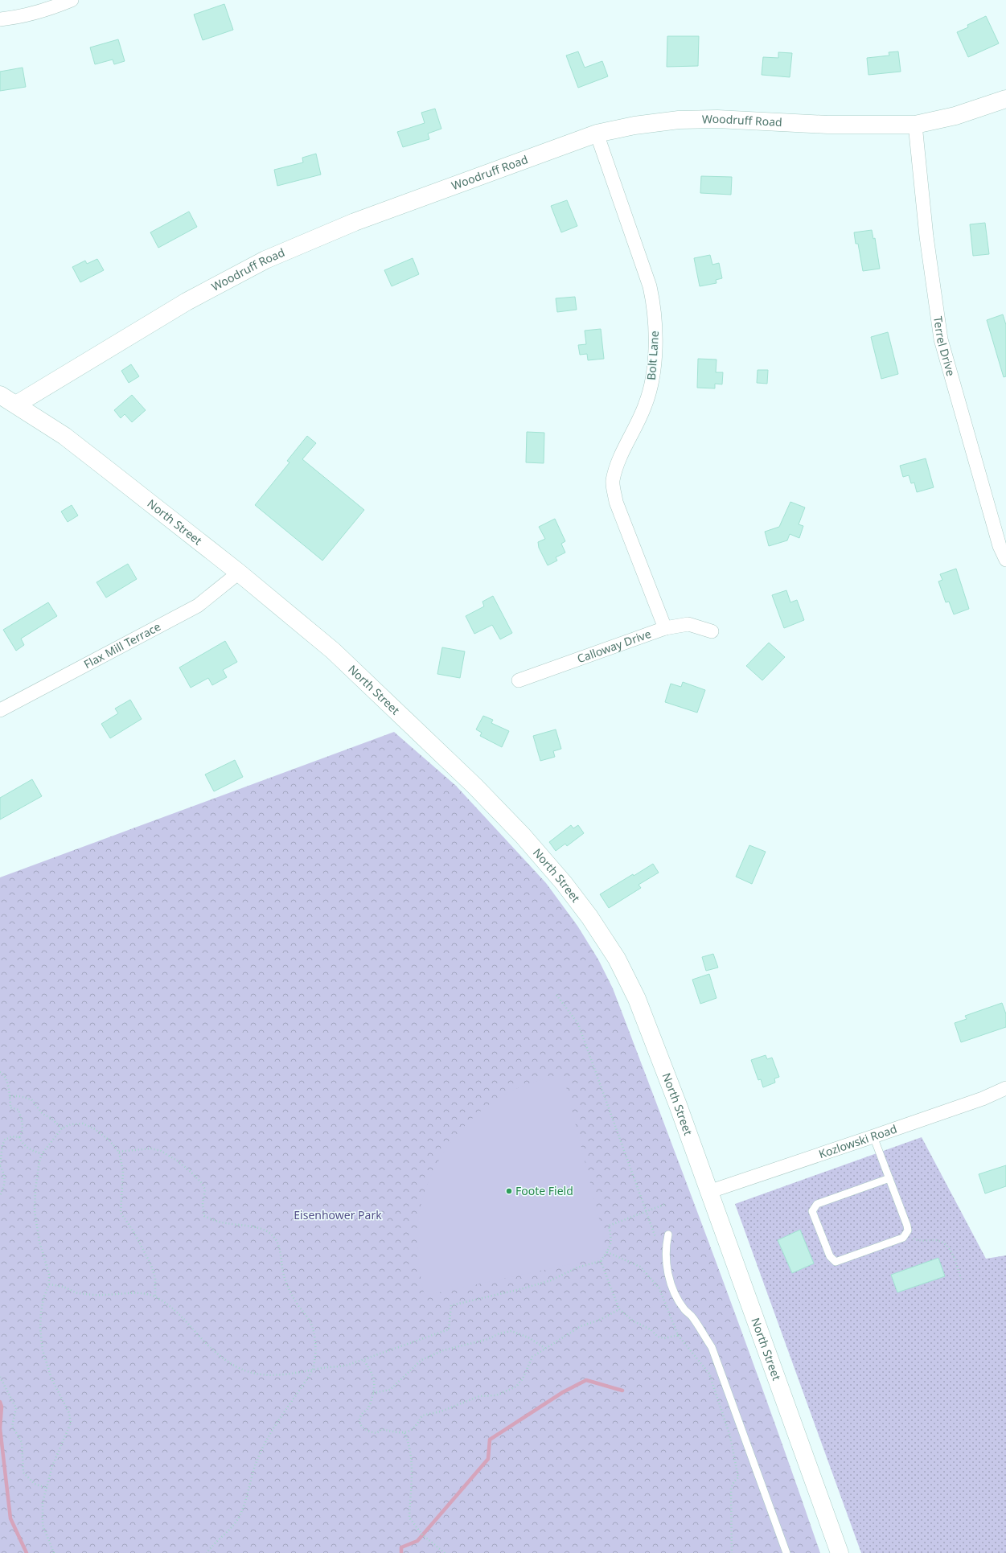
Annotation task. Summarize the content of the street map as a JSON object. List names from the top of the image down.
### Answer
{
  "streets": {
    "main road": ["Woodruff Road", "North Street"],
    "street": [
      "Terrel Drive",
      "Bolt Lane",
      "Flax Mill Terrace",
      "Calloway Drive",
      "Kozlowski Road"
    ]
  },
  "crossings": [
    ["Woodruff Road", "Terrel Drive"],
    ["Woodruff Road", "Bolt Lane"],
    ["Woodruff Road", "North Street"],
    ["Bolt Lane", "Calloway Drive"],
    ["North Street", "Flax Mill Terrace"],
    ["North Street", "Kozlowski Road"]
  ],
  "parks": ["Eisenhower Park"],
  "places": ["Foote Field"]
}
